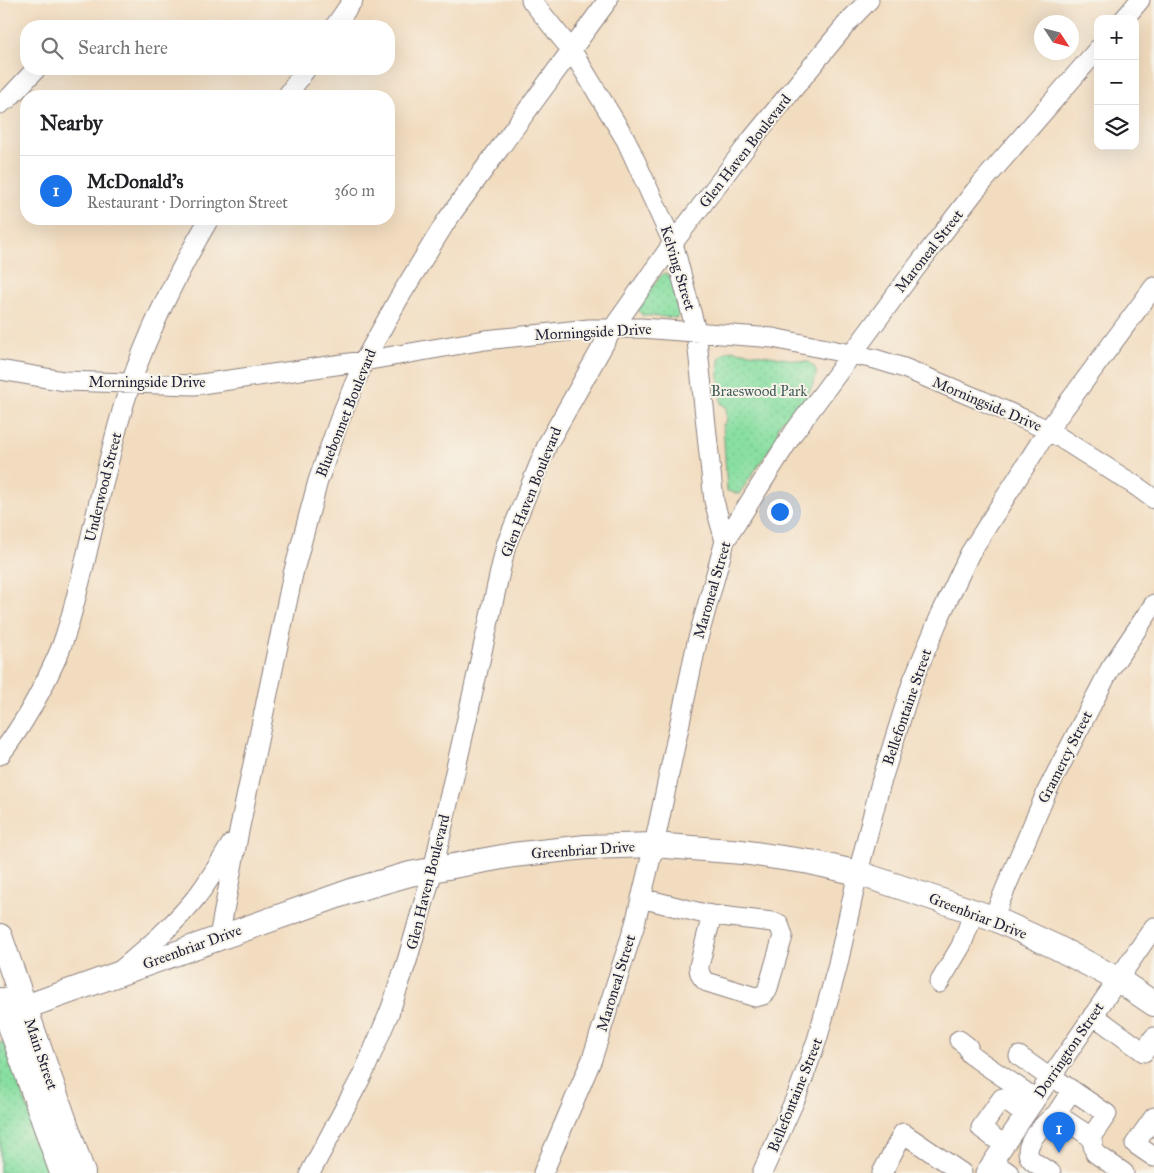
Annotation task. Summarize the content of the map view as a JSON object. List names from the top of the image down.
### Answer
{
  "streets": {
    "main road": ["Greenbriar Drive", "Main Street"],
    "street": [
      "Glen Haven Boulevard",
      "Maroneal Street",
      "Kelving Street",
      "Morningside Drive",
      "Bluebonnet Boulevard",
      "Underwood Street",
      "Bellefontaine Street",
      "Gramercy Street",
      "Dorrington Street"
    ]
  },
  "crossings": [
    ["Glen Haven Boulevard", "Kelving Street"],
    ["Glen Haven Boulevard", "Morningside Drive"],
    ["Glen Haven Boulevard", "Greenbriar Drive"],
    ["Maroneal Street", "Kelving Street"],
    ["Maroneal Street", "Morningside Drive"],
    ["Maroneal Street", "Greenbriar Drive"],
    ["Kelving Street", "Morningside Drive"],
    ["Kelving Street", "Bluebonnet Boulevard"],
    ["Morningside Drive", "Bluebonnet Boulevard"],
    ["Morningside Drive", "Underwood Street"],
    ["Morningside Drive", "Bellefontaine Street"],
    ["Bluebonnet Boulevard", "Greenbriar Drive"],
    ["Bellefontaine Street", "Greenbriar Drive"],
    ["Gramercy Street", "Greenbriar Drive"],
    ["Greenbriar Drive", "Dorrington Street"],
    ["Greenbriar Drive", "Main Street"]
  ],
  "parks": ["Braeswood Park"],
  "north": "bottom right",
  "page": {
    "map_buttons": ["+", "−"],
    "search": "Search here",
    "heading": "Nearby",
    "list": [
      {
        "mark": "1",
        "name": "McDonald's",
        "note": "Restaurant · Dorrington Street",
        "value": "360 m"
      }
    ],
    "pins": "1"
  }
}
